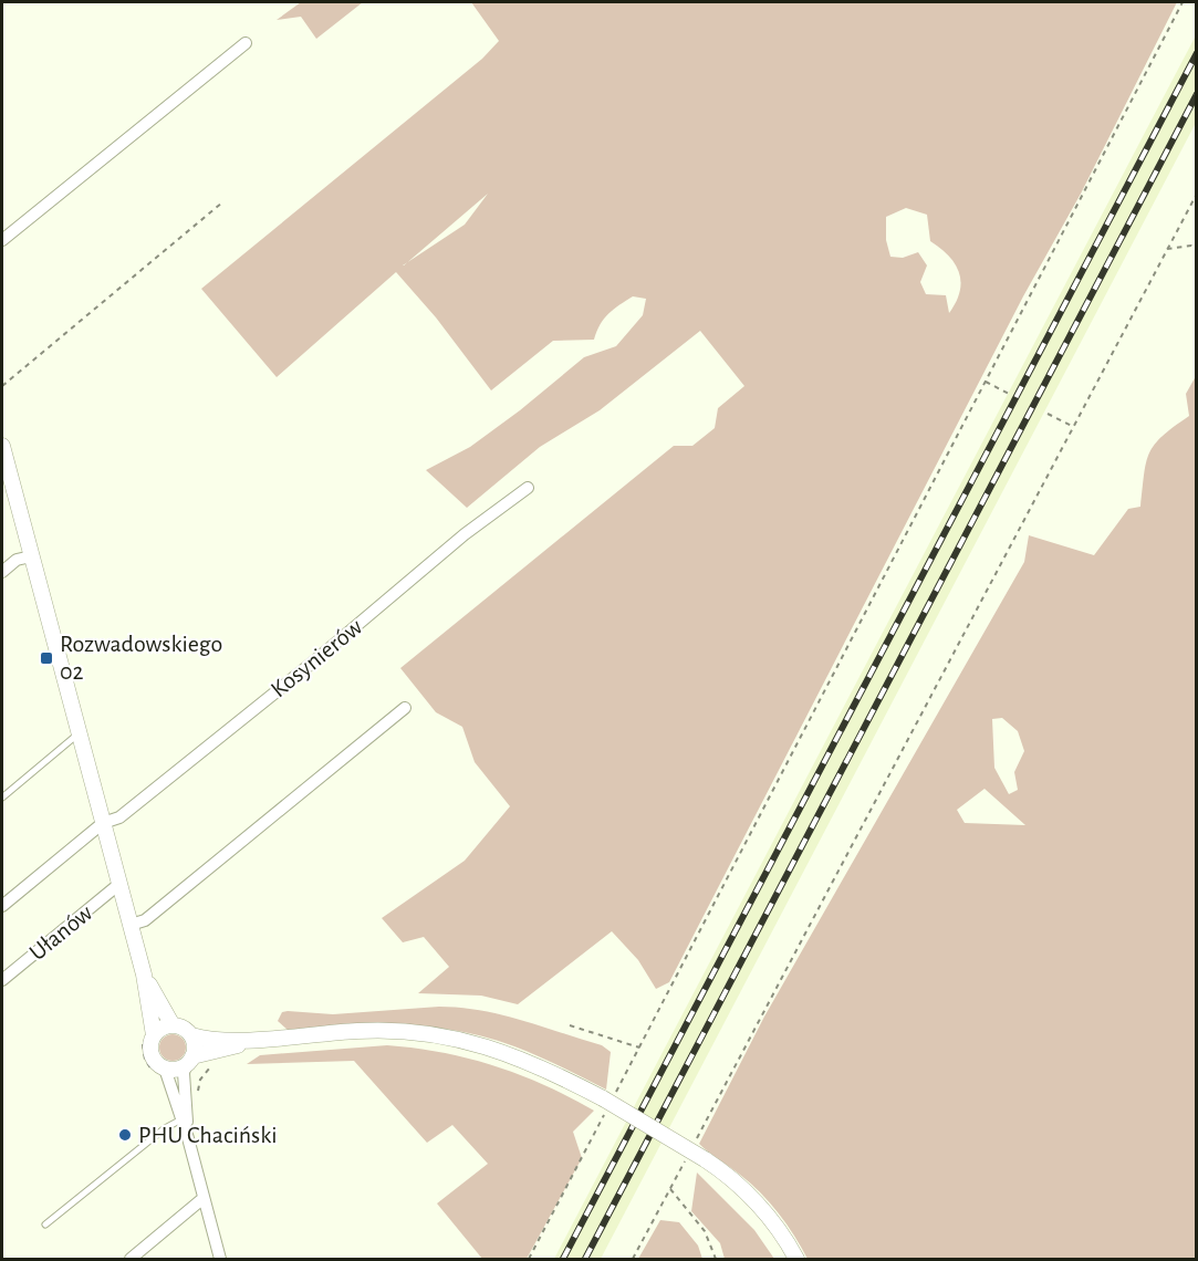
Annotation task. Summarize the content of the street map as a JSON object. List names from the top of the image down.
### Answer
{
  "streets": {
    "street": ["Kosynierów", "Ułanów"]
  },
  "places": {
    "transit": ["Rozwadowskiego 02"],
    "other": ["PHU Chaciński"]
  }
}
